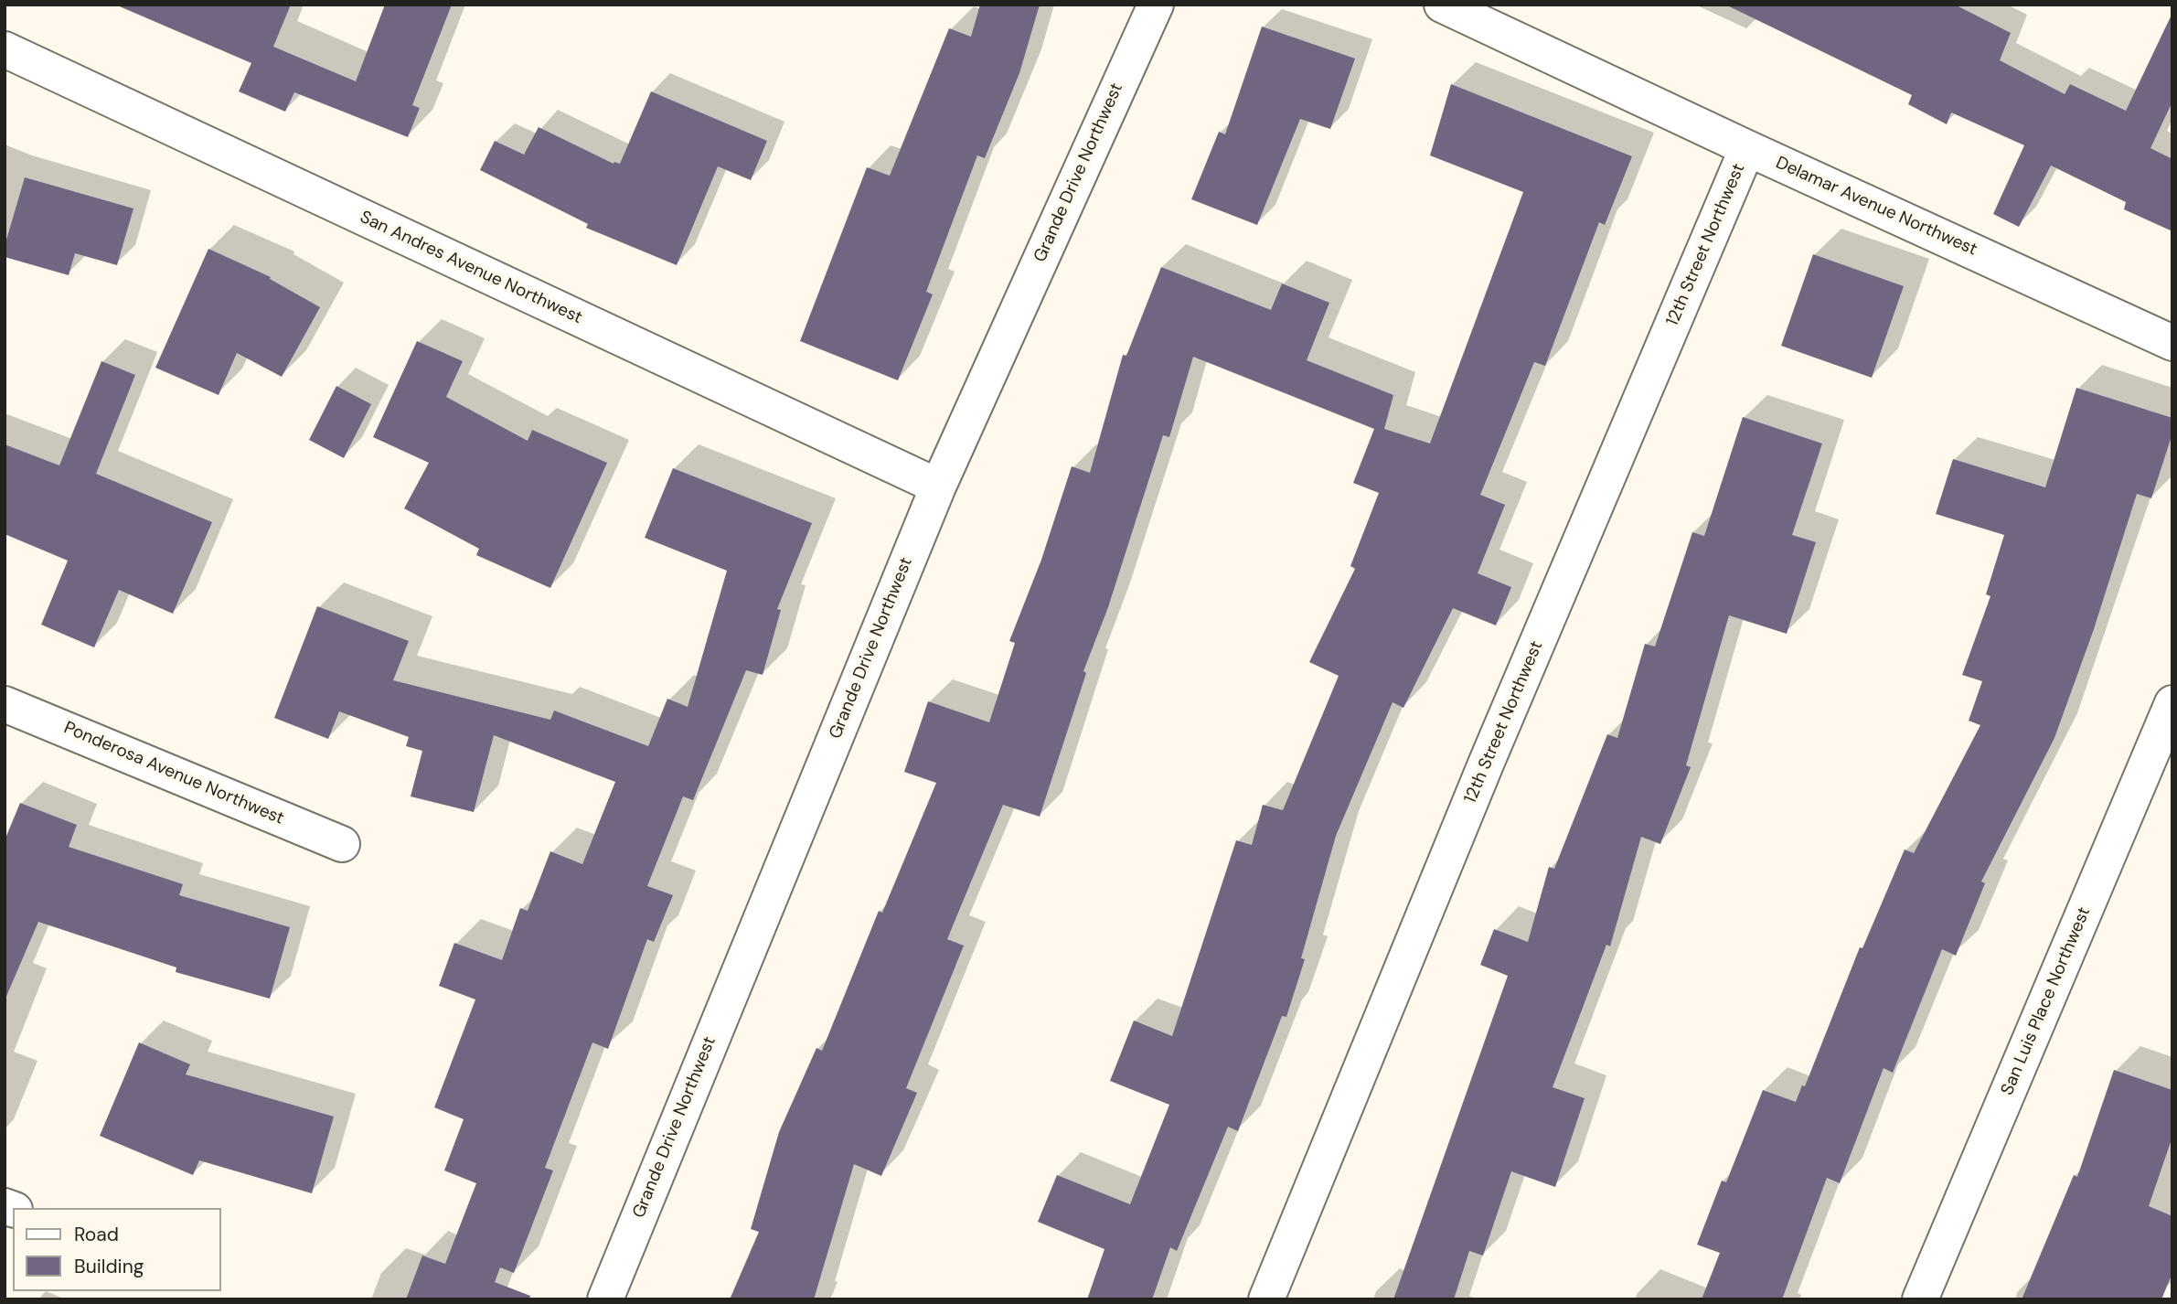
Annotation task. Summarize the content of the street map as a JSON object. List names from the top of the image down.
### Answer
{
  "streets": {
    "street": [
      "Grande Drive Northwest",
      "Delamar Avenue Northwest",
      "12th Street Northwest",
      "San Andres Avenue Northwest",
      "Ponderosa Avenue Northwest",
      "San Luis Place Northwest"
    ]
  },
  "crossings": [
    ["Grande Drive Northwest", "San Andres Avenue Northwest"],
    ["Delamar Avenue Northwest", "12th Street Northwest"]
  ],
  "legend": ["Road", "Building"]
}
